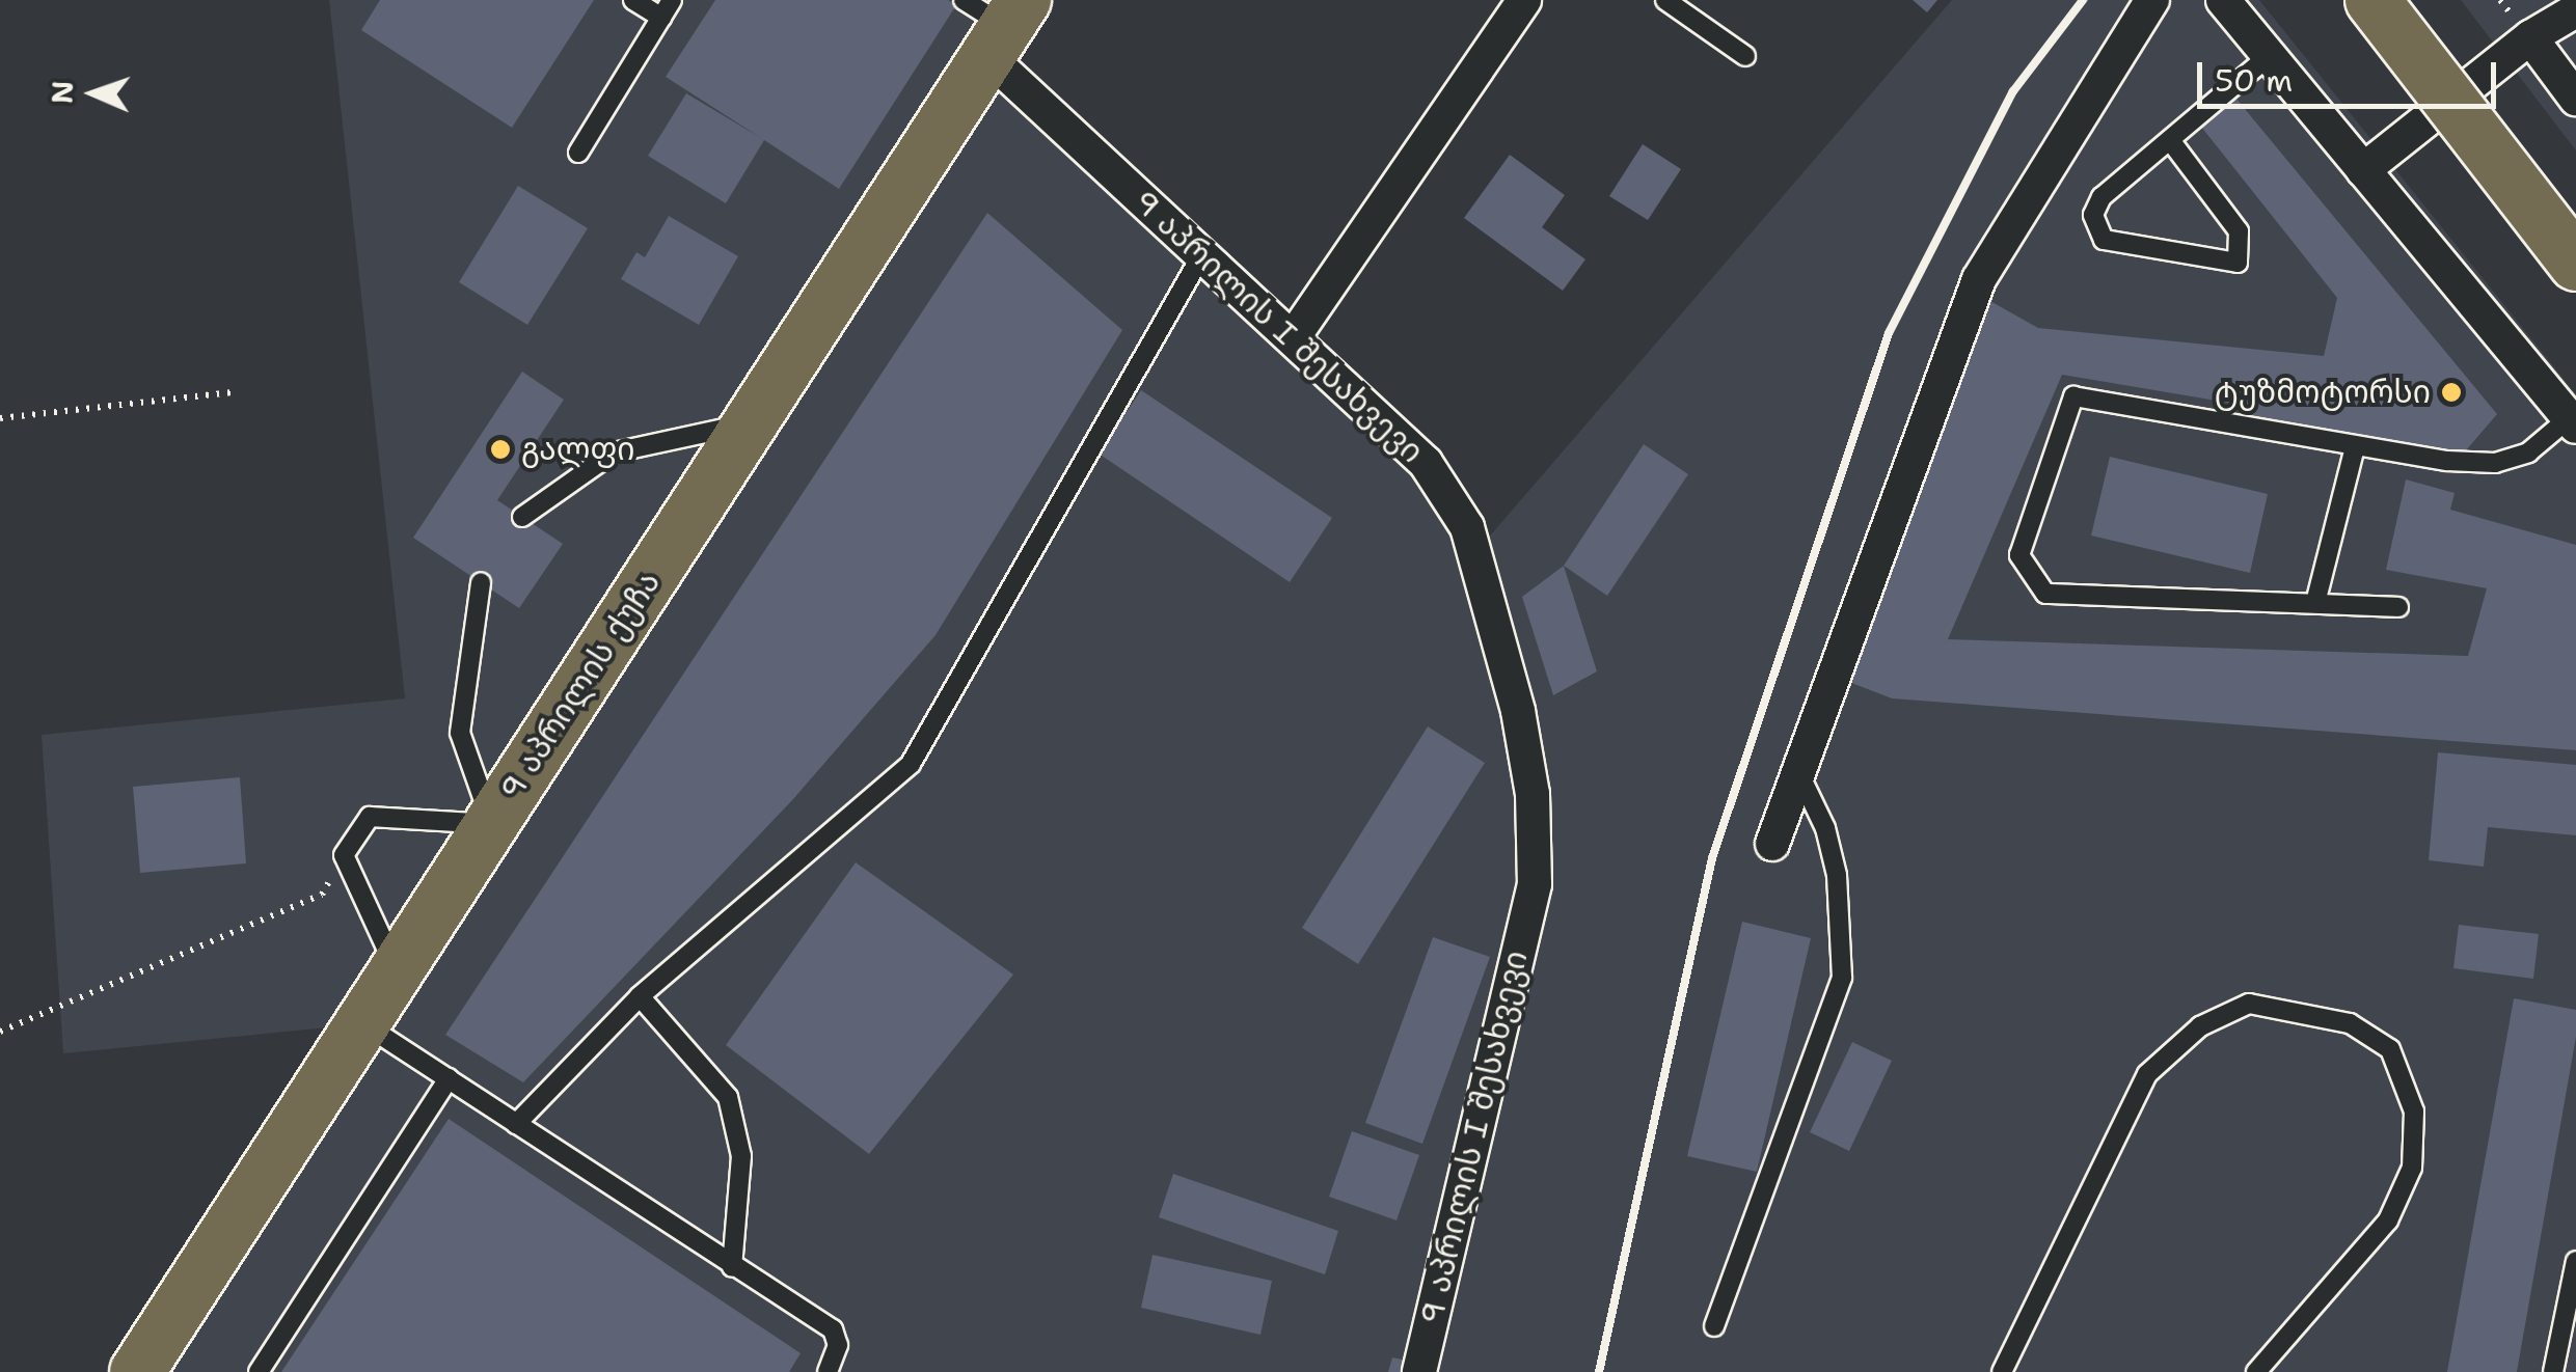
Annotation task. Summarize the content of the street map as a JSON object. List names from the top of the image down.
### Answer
{
  "streets": {
    "main road": ["9 აპრილის ქუჩა"],
    "street": ["9 აპრილის I შესახვევი"]
  },
  "crossings": [
    ["9 აპრილის I შესახვევი", "9 აპრილის ქუჩა"]
  ],
  "places": ["ტუზმოტორსი", "გალფი"],
  "scale_bar": "50 m",
  "north": "left"
}
